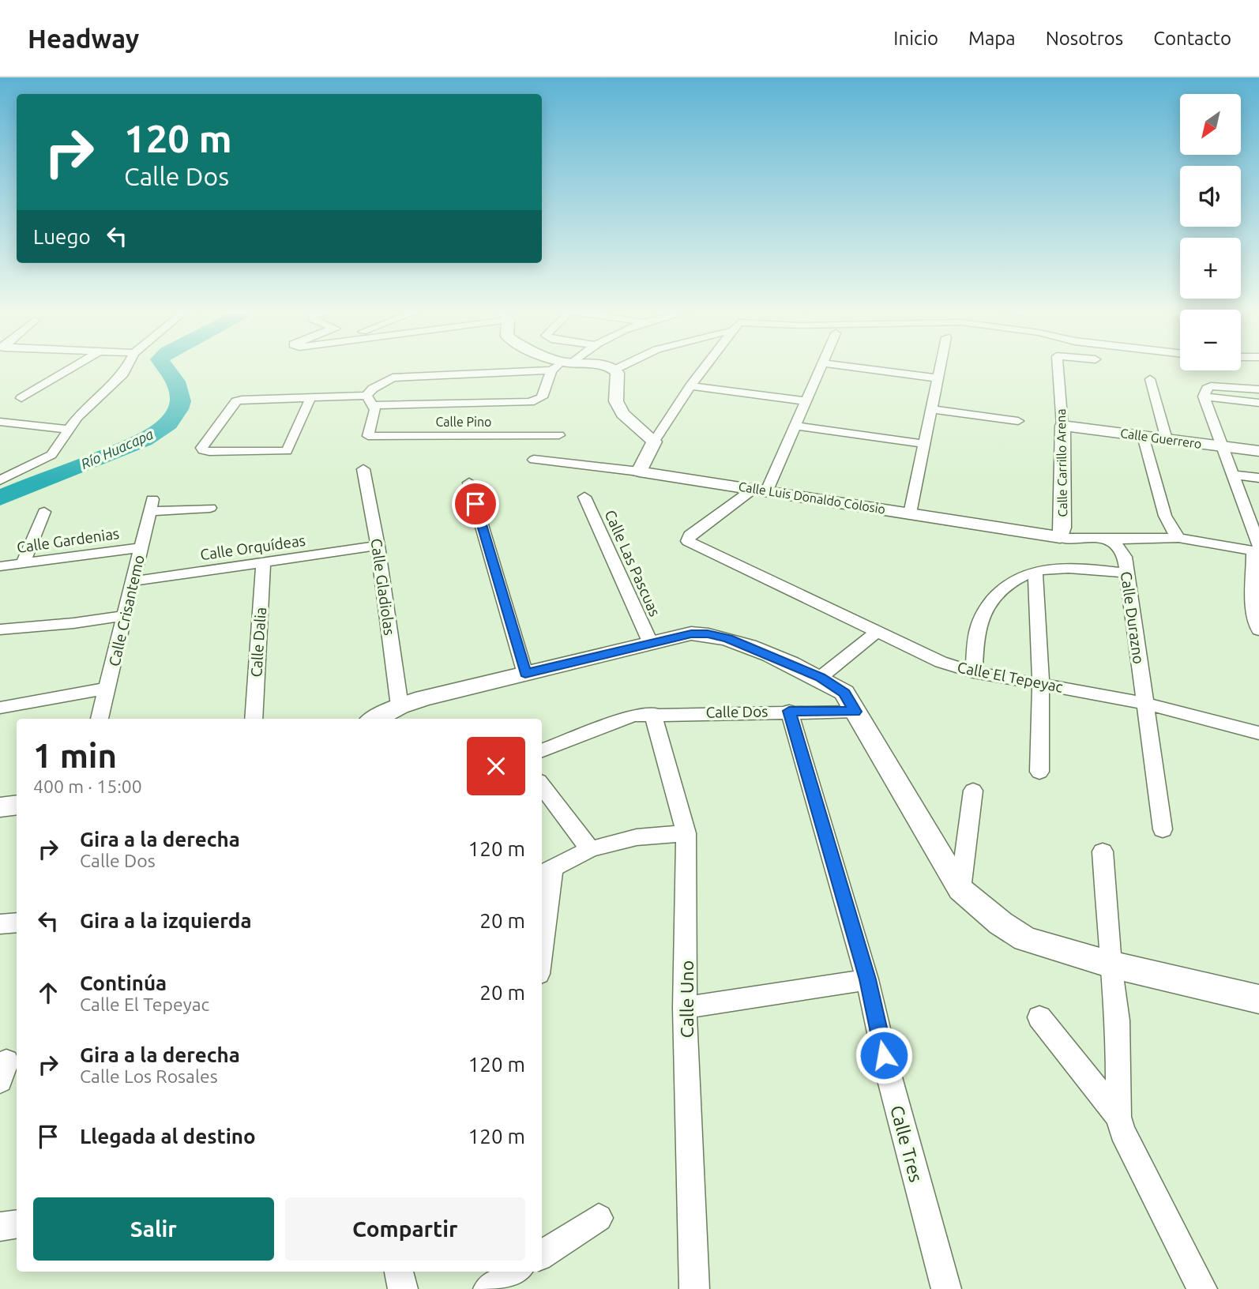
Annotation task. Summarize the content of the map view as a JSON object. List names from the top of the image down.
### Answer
{
  "streets": {
    "street": [
      "Calle Pino",
      "Calle Guerrero",
      "Calle Carrillo Arena",
      "Calle Luis Donaldo Colosio",
      "Calle Gardenias",
      "Calle Orquídeas",
      "Calle Las Pascuas",
      "Calle Gladiolas",
      "Calle Crisantemo",
      "Calle Durazno",
      "Calle Dalia",
      "Calle El Tepeyac",
      "Calle Dos",
      "Calle Uno",
      "Calle Tres"
    ]
  },
  "crossings": [
    ["Calle Guerrero", "Calle Carrillo Arena"],
    ["Calle Carrillo Arena", "Calle Luis Donaldo Colosio"],
    ["Calle Luis Donaldo Colosio", "Calle El Tepeyac"],
    ["Calle Gardenias", "Calle Crisantemo"],
    ["Calle Orquídeas", "Calle Gladiolas"],
    ["Calle Orquídeas", "Calle Crisantemo"],
    ["Calle Orquídeas", "Calle Dalia"],
    ["Calle Durazno", "Calle El Tepeyac"],
    ["Calle Dos", "Calle Uno"],
    ["Calle Dos", "Calle Tres"]
  ],
  "water": ["Río Huacapa"],
  "north": "bottom left",
  "page": {
    "header": "Headway",
    "nav": [
      "Inicio",
      "Mapa",
      "Nosotros",
      "Contacto"
    ],
    "map_buttons": ["+", "−"],
    "turn": ["120 m", "Calle Dos"],
    "then": "Luego",
    "heading": ["1 min", "400 m · 15:00"],
    "list": [
      {
        "name": "Gira a la derecha",
        "note": "Calle Dos",
        "value": "120 m"
      },
      {
        "name": "Gira a la izquierda",
        "value": "20 m"
      },
      {
        "name": "Continúa",
        "note": "Calle El Tepeyac",
        "value": "20 m"
      },
      {
        "name": "Gira a la derecha",
        "note": "Calle Los Rosales",
        "value": "120 m"
      },
      {
        "name": "Llegada al destino",
        "value": "120 m"
      }
    ],
    "buttons": ["Salir", "Compartir"]
  }
}
